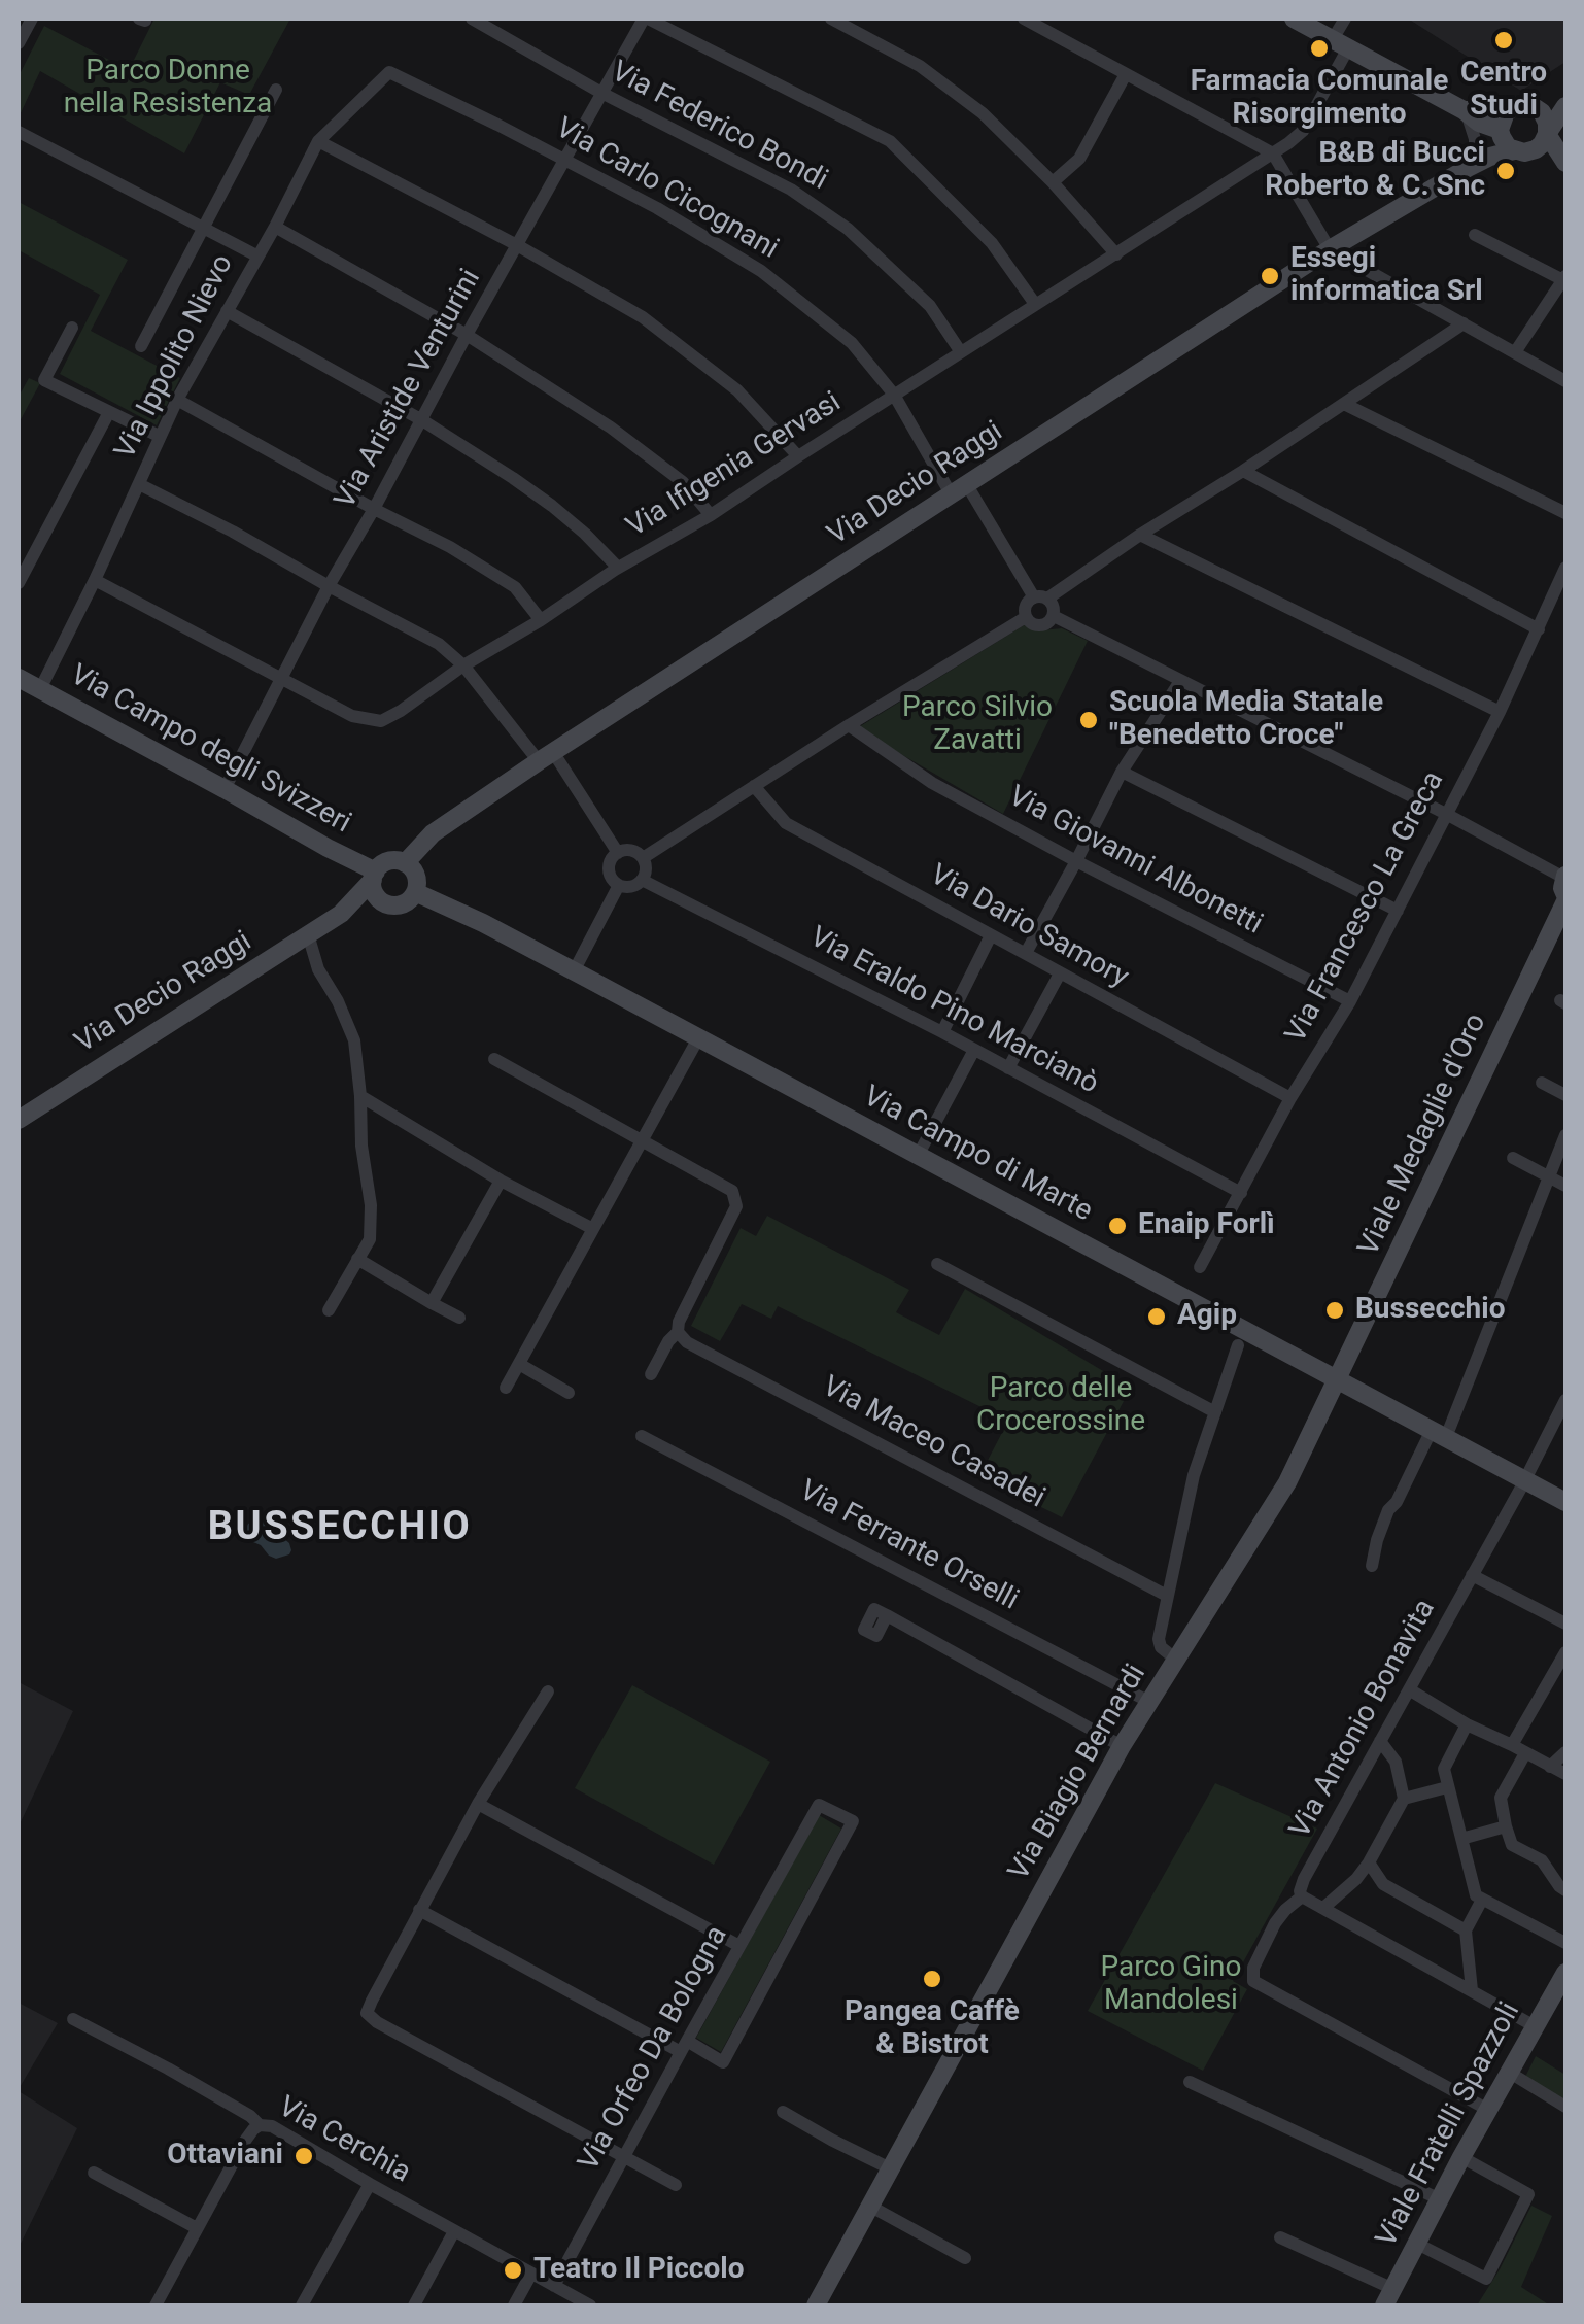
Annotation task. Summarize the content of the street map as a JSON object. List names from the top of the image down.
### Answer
{
  "streets": {
    "main road": [
      "Via Decio Raggi",
      "Via Campo degli Svizzeri",
      "Viale Medaglie d'Oro",
      "Via Campo di Marte",
      "Via Biagio Bernardi",
      "Viale Fratelli Spazzoli"
    ],
    "street": [
      "Via Federico Bondi",
      "Via Carlo Cicognani",
      "Via Ippolito Nievo",
      "Via Aristide Venturini",
      "Via Ifigenia Gervasi",
      "Via Giovanni Albonetti",
      "Via Francesco La Greca",
      "Via Dario Samory",
      "Via Eraldo Pino Marcianò",
      "Via Maceo Casadei",
      "Via Ferrante Orselli",
      "Via Antonio Bonavita",
      "Via Orfeo Da Bologna",
      "Via Cerchia"
    ]
  },
  "crossings": [
    ["Via Federico Bondi", "Via Aristide Venturini"],
    ["Via Federico Bondi", "Via Ifigenia Gervasi"],
    ["Via Carlo Cicognani", "Via Ippolito Nievo"],
    ["Via Carlo Cicognani", "Via Aristide Venturini"],
    ["Via Carlo Cicognani", "Via Ifigenia Gervasi"],
    ["Via Carlo Cicognani", "Via Decio Raggi"],
    ["Via Ippolito Nievo", "Via Ifigenia Gervasi"],
    ["Via Ippolito Nievo", "Via Campo degli Svizzeri"],
    ["Via Aristide Venturini", "Via Ifigenia Gervasi"],
    ["Via Aristide Venturini", "Via Campo degli Svizzeri"],
    ["Via Decio Raggi", "Via Campo degli Svizzeri"],
    ["Via Decio Raggi", "Via Campo di Marte"],
    ["Via Campo degli Svizzeri", "Via Campo di Marte"],
    ["Via Giovanni Albonetti", "Via Francesco La Greca"],
    ["Via Francesco La Greca", "Via Dario Samory"],
    ["Via Francesco La Greca", "Via Eraldo Pino Marcianò"],
    ["Viale Medaglie d'Oro", "Via Campo di Marte"],
    ["Viale Medaglie d'Oro", "Via Biagio Bernardi"],
    ["Via Campo di Marte", "Via Antonio Bonavita"],
    ["Via Maceo Casadei", "Via Biagio Bernardi"],
    ["Via Ferrante Orselli", "Via Biagio Bernardi"],
    ["Via Antonio Bonavita", "Viale Fratelli Spazzoli"],
    ["Via Orfeo Da Bologna", "Via Cerchia"]
  ],
  "districts": ["BUSSECCHIO"],
  "parks": [
    "Parco Donne nella Resistenza",
    "Parco Silvio Zavatti",
    "Parco delle Crocerossine",
    "Parco Gino Mandolesi"
  ],
  "places": [
    "Centro Studi",
    "Farmacia Comunale Risorgimento",
    "B&B di Bucci Roberto & C. Snc",
    "Essegi informatica Srl",
    "Scuola Media Statale \"Benedetto Croce\"",
    "Enaip Forlì",
    "Bussecchio",
    "Agip",
    "Pangea Caffè & Bistrot",
    "Ottaviani",
    "Teatro Il Piccolo"
  ]
}
